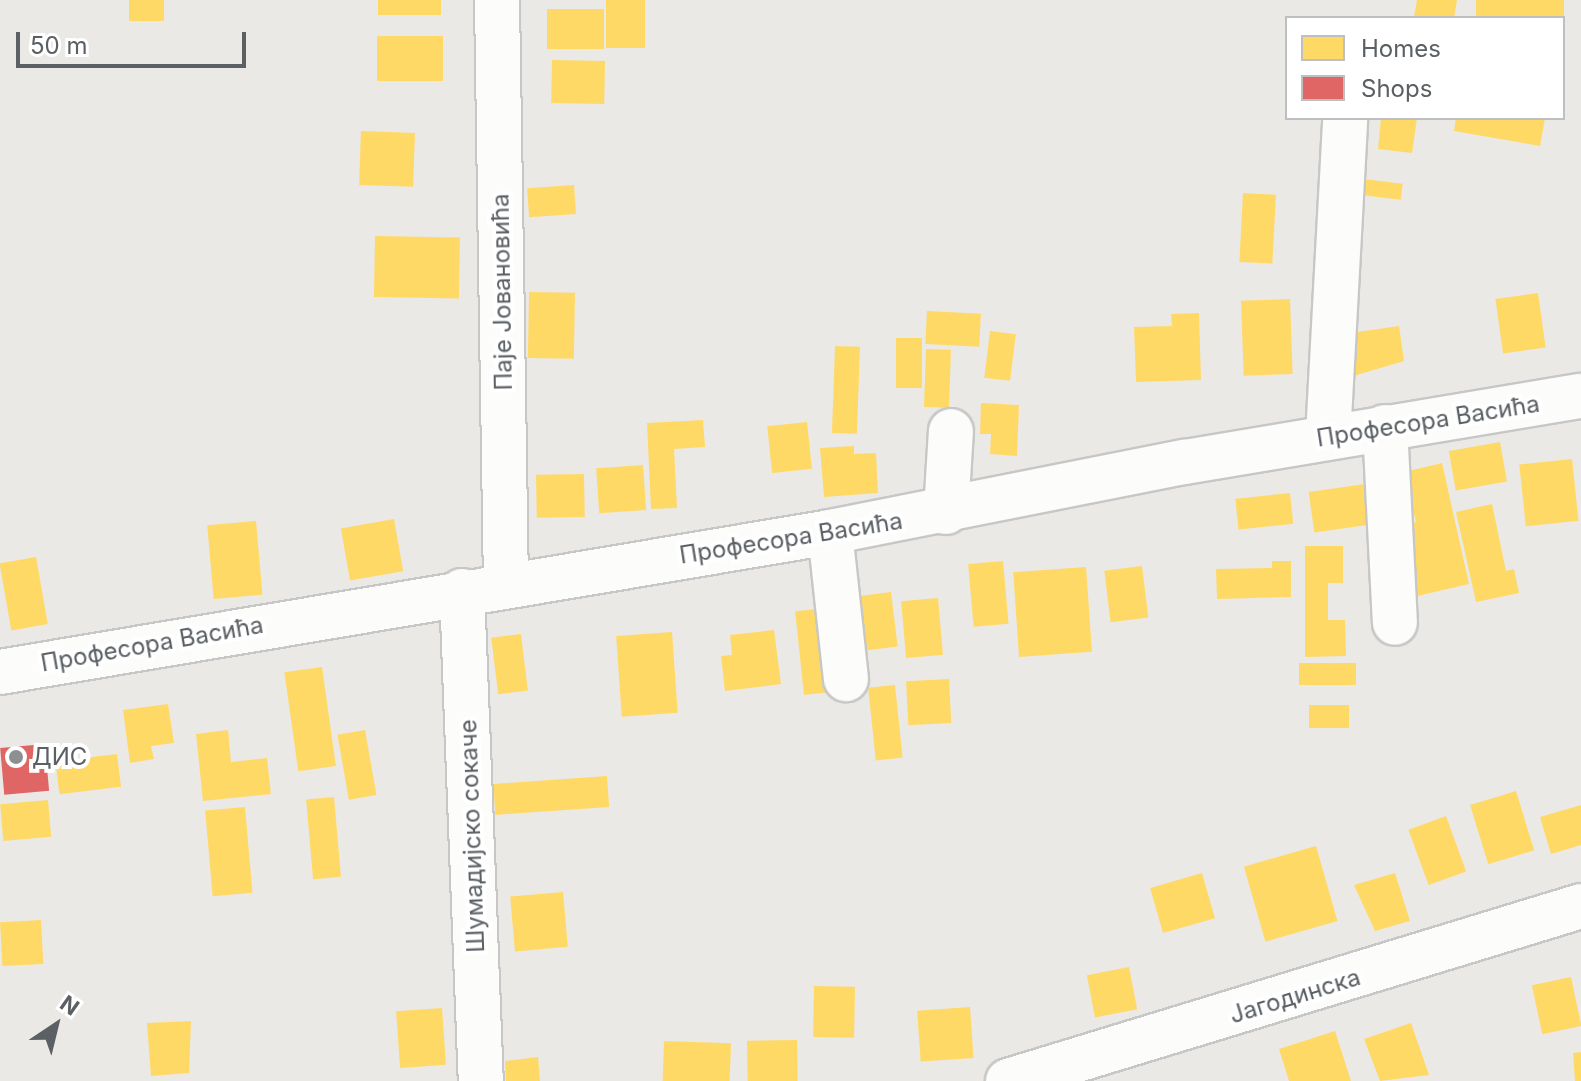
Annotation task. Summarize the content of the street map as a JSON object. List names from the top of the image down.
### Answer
{
  "streets": {
    "street": [
      "Паје Јовановића",
      "Професора Васића",
      "Шумадијско сокаче",
      "Јагодинска"
    ]
  },
  "crossings": [
    ["Паје Јовановића", "Професора Васића"],
    ["Професора Васића", "Шумадијско сокаче"]
  ],
  "places": ["ДИС"],
  "legend": ["Homes", "Shops"],
  "scale_bar": "50 m",
  "north": "top right"
}
